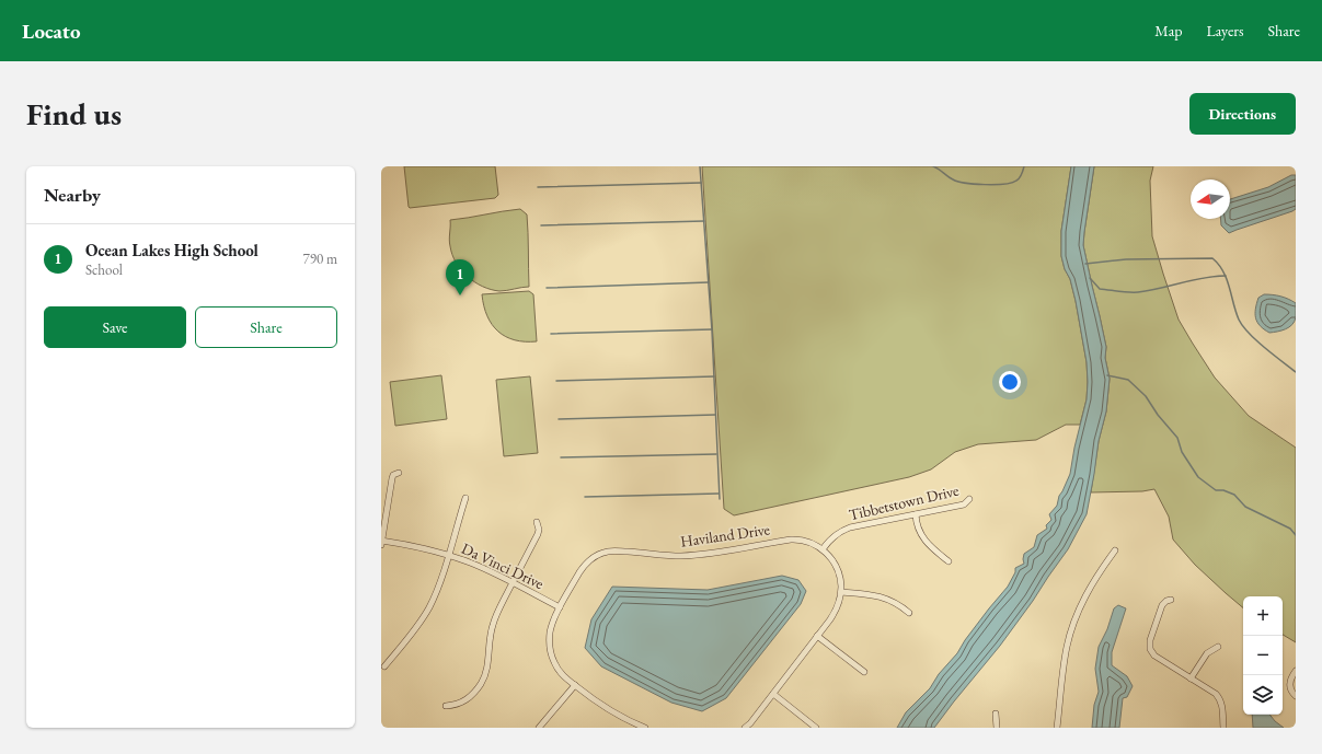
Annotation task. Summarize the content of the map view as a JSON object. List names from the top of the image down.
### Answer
{
  "streets": {
    "street": ["Tibbetstown Drive", "Haviland Drive", "Da Vinci Drive"]
  },
  "crossings": [
    ["Tibbetstown Drive", "Haviland Drive"],
    ["Haviland Drive", "Da Vinci Drive"]
  ],
  "north": "left",
  "page": {
    "header": "Locato",
    "nav": ["Map", "Layers", "Share"],
    "buttons": [
      "Directions",
      ["Save", "Share"]
    ],
    "title": "Find us",
    "heading": "Nearby",
    "list": [
      {
        "mark": "1",
        "name": "Ocean Lakes High School",
        "note": "School",
        "value": "790 m"
      }
    ],
    "pins": "1",
    "map_buttons": ["+", "−"]
  }
}
